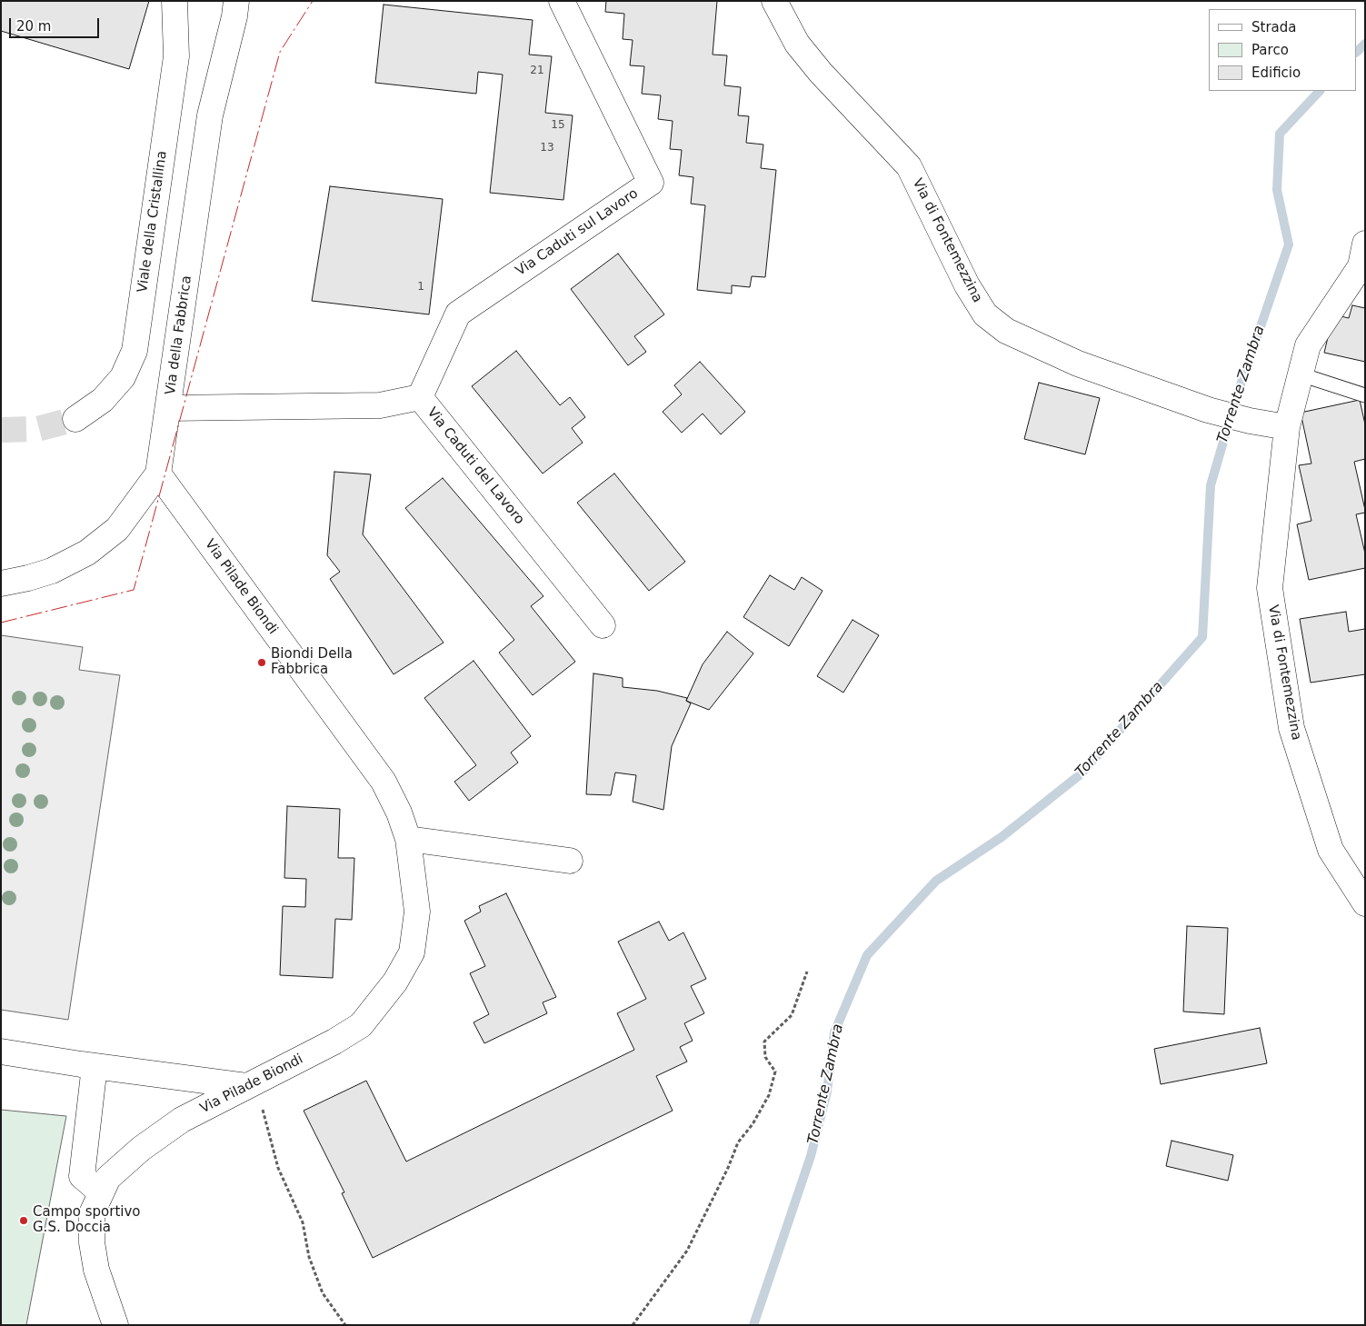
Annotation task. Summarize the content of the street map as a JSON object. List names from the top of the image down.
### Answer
{
  "streets": {
    "street": [
      "Viale della Cristallina",
      "Via Caduti sul Lavoro",
      "Via di Fontemezzina",
      "Via della Fabbrica",
      "Via Caduti del Lavoro",
      "Via Pilade Biondi"
    ]
  },
  "crossings": [
    ["Via Caduti sul Lavoro", "Via Caduti del Lavoro"],
    ["Via della Fabbrica", "Via Caduti del Lavoro"],
    ["Via della Fabbrica", "Via Pilade Biondi"]
  ],
  "water": ["Torrente Zambra"],
  "places": ["Biondi Della Fabbrica", "Campo sportivo G.S. Doccia"],
  "house_numbers": [
    "21",
    "15",
    "13",
    "1"
  ],
  "legend": ["Strada", "Parco", "Edificio"],
  "scale_bar": "20 m"
}
